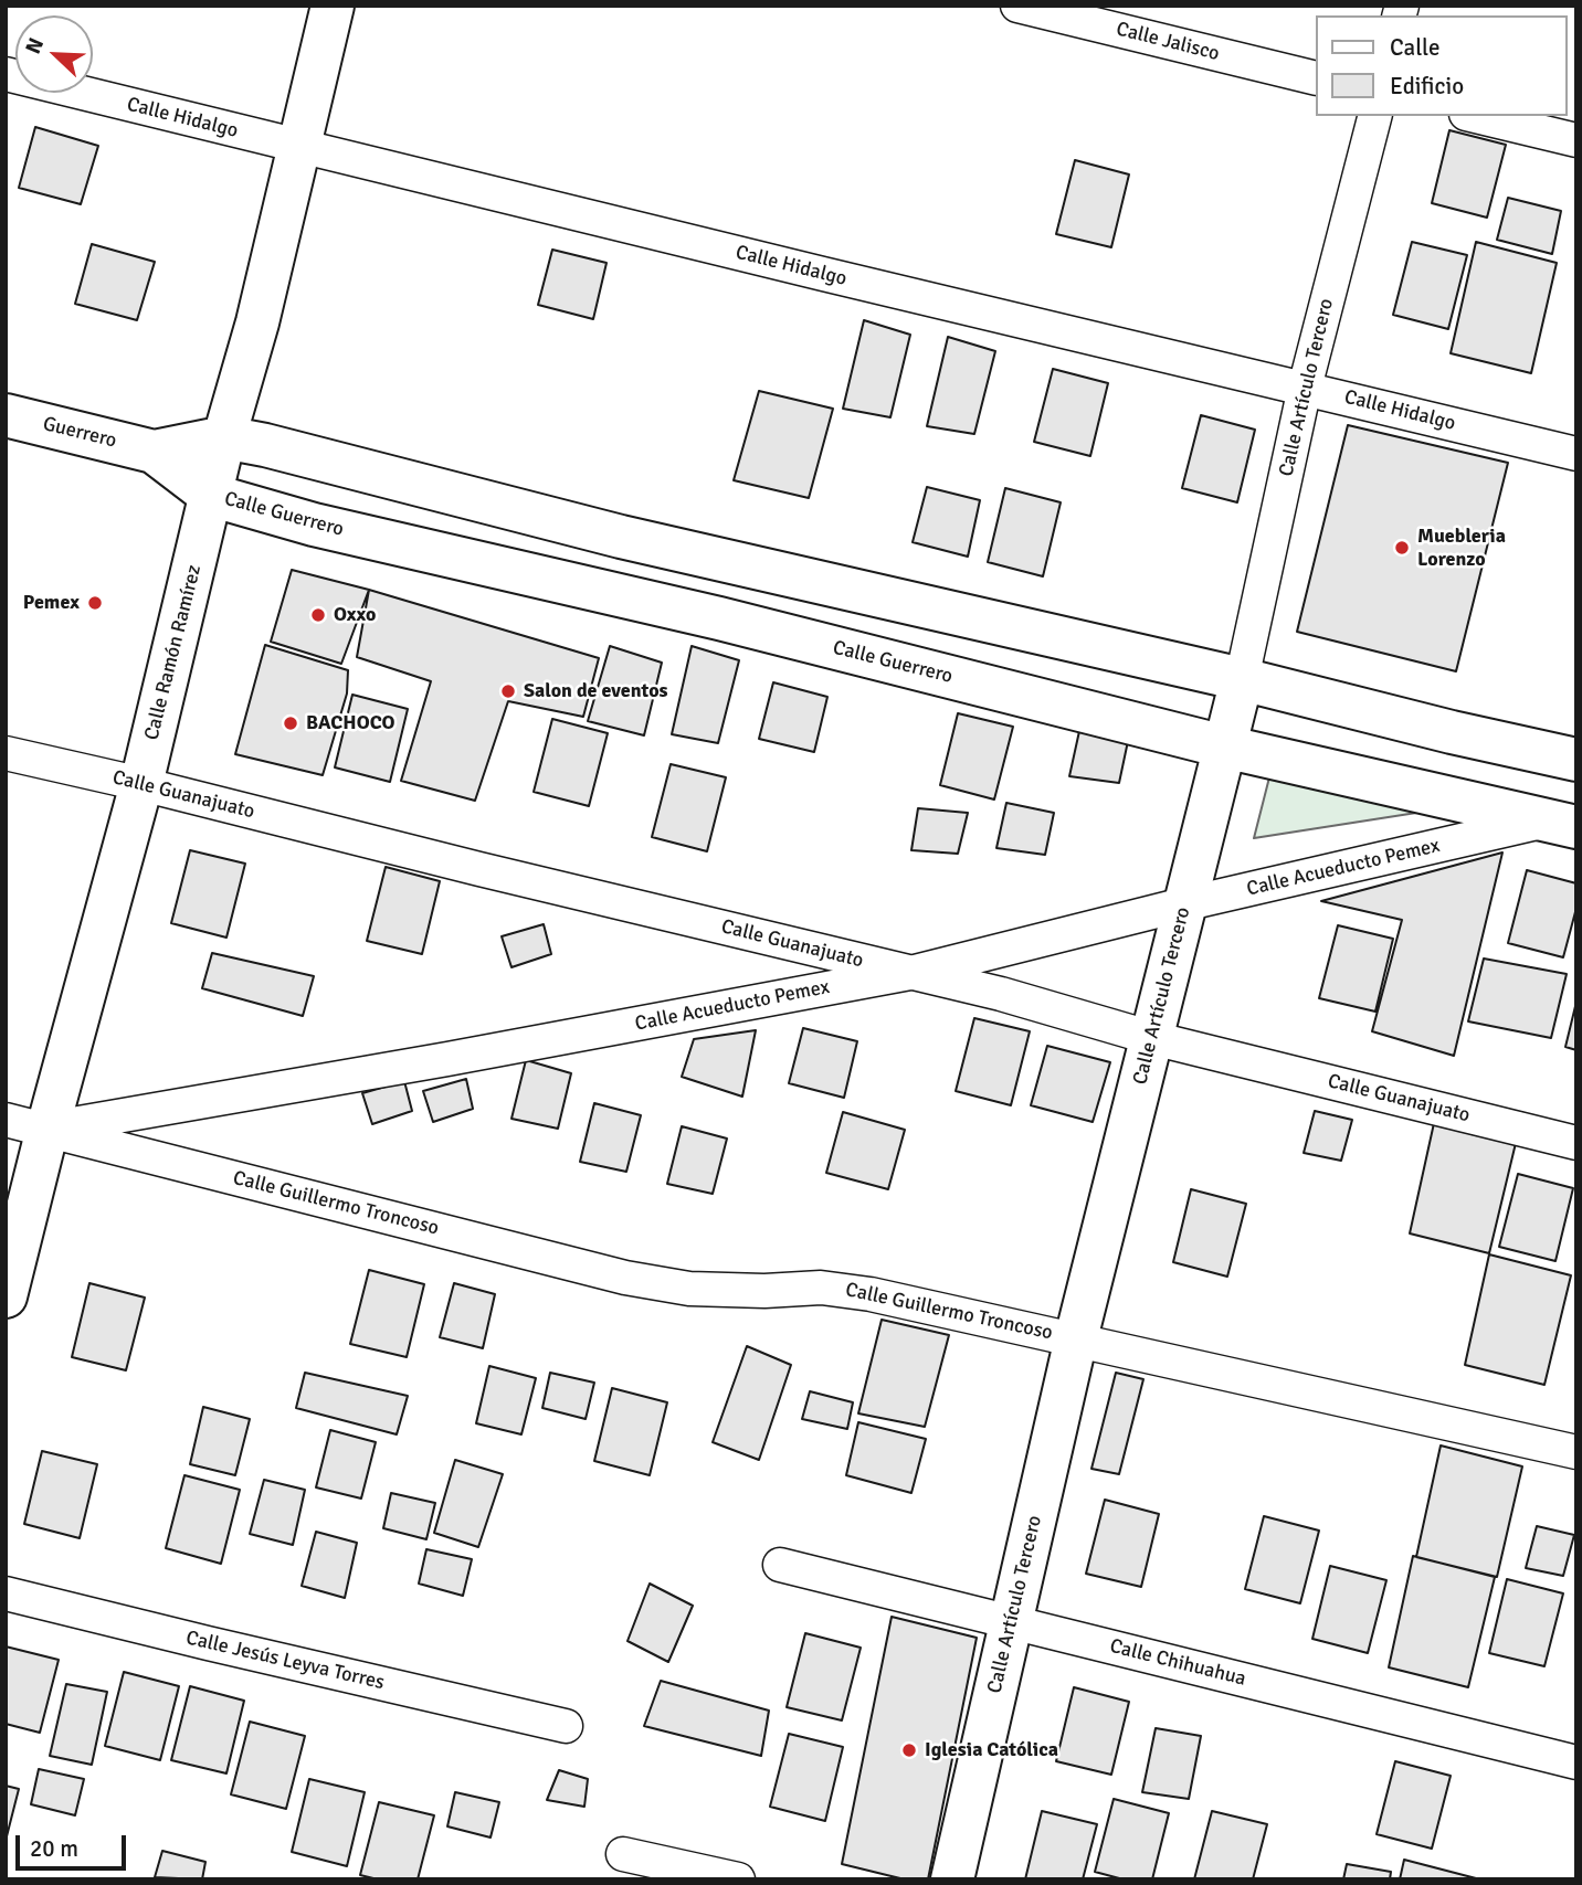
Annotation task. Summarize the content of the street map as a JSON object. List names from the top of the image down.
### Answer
{
  "streets": {
    "main road": [
      "Calle Artículo Tercero",
      "Guerrero",
      "Calle Guerrero",
      "Calle Ramón Ramírez"
    ],
    "street": [
      "Calle Jalisco",
      "Calle Hidalgo",
      "Calle Guanajuato",
      "Calle Acueducto Pemex",
      "Calle Guillermo Troncoso",
      "Calle Jesús Leyva Torres",
      "Calle Chihuahua"
    ]
  },
  "crossings": [
    ["Calle Hidalgo", "Calle Artículo Tercero"],
    ["Calle Hidalgo", "Calle Ramón Ramírez"],
    ["Calle Artículo Tercero", "Calle Guerrero"],
    ["Calle Artículo Tercero", "Calle Guanajuato"],
    ["Calle Artículo Tercero", "Calle Acueducto Pemex"],
    ["Calle Artículo Tercero", "Calle Guillermo Troncoso"],
    ["Calle Artículo Tercero", "Calle Chihuahua"],
    ["Guerrero", "Calle Guerrero"],
    ["Guerrero", "Calle Ramón Ramírez"],
    ["Calle Guerrero", "Calle Ramón Ramírez"],
    ["Calle Guerrero", "Calle Acueducto Pemex"],
    ["Calle Ramón Ramírez", "Calle Guanajuato"],
    ["Calle Ramón Ramírez", "Calle Acueducto Pemex"],
    ["Calle Ramón Ramírez", "Calle Guillermo Troncoso"],
    ["Calle Guanajuato", "Calle Acueducto Pemex"],
    ["Calle Acueducto Pemex", "Calle Guillermo Troncoso"]
  ],
  "places": [
    "Muebleria Lorenzo",
    "Pemex",
    "Oxxo",
    "Salon de eventos",
    "BACHOCO",
    "Iglesia Católica"
  ],
  "legend": ["Calle", "Edificio"],
  "scale_bar": "20 m",
  "north": "top left"
}
